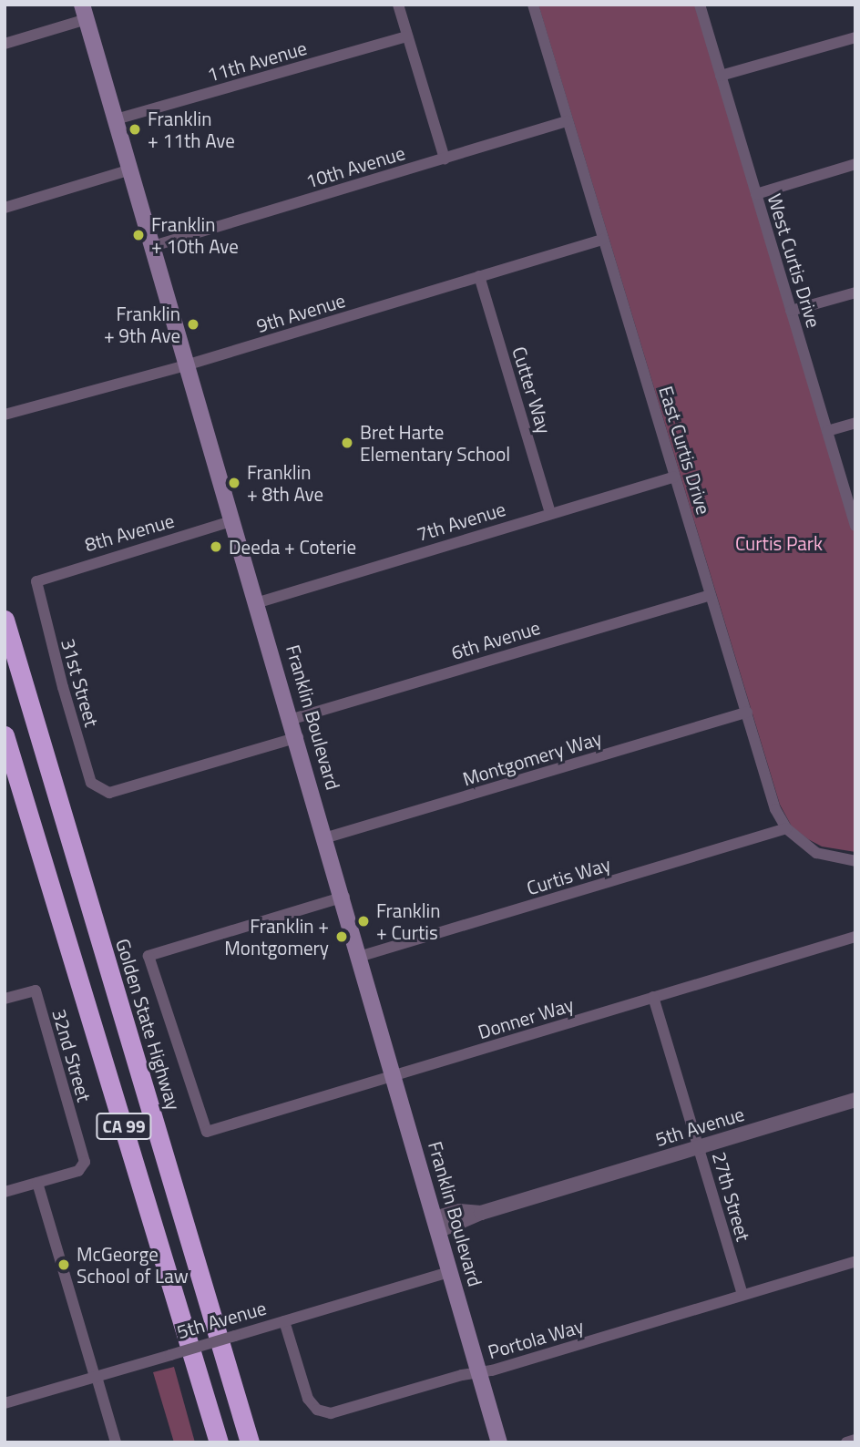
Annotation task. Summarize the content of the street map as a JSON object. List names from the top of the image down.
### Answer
{
  "streets": {
    "highway": ["Golden State Highway", "CA 99"],
    "main road": ["Franklin Boulevard"],
    "street": [
      "11th Avenue",
      "10th Avenue",
      "West Curtis Drive",
      "9th Avenue",
      "Cutter Way",
      "East Curtis Drive",
      "7th Avenue",
      "8th Avenue",
      "6th Avenue",
      "31st Street",
      "Montgomery Way",
      "Curtis Way",
      "Donner Way",
      "32nd Street",
      "5th Avenue",
      "27th Street",
      "Portola Way"
    ]
  },
  "crossings": [
    ["11th Avenue", "Franklin Boulevard"],
    ["10th Avenue", "East Curtis Drive"],
    ["10th Avenue", "Franklin Boulevard"],
    ["9th Avenue", "Cutter Way"],
    ["9th Avenue", "East Curtis Drive"],
    ["9th Avenue", "Franklin Boulevard"],
    ["Cutter Way", "7th Avenue"],
    ["East Curtis Drive", "7th Avenue"],
    ["East Curtis Drive", "6th Avenue"],
    ["East Curtis Drive", "Montgomery Way"],
    ["East Curtis Drive", "Curtis Way"],
    ["7th Avenue", "Franklin Boulevard"],
    ["8th Avenue", "31st Street"],
    ["8th Avenue", "Franklin Boulevard"],
    ["6th Avenue", "Franklin Boulevard"],
    ["31st Street", "Franklin Boulevard"],
    ["Franklin Boulevard", "Montgomery Way"],
    ["Franklin Boulevard", "Curtis Way"],
    ["Franklin Boulevard", "Donner Way"],
    ["Franklin Boulevard", "5th Avenue"],
    ["Franklin Boulevard", "Portola Way"],
    ["Donner Way", "27th Street"],
    ["5th Avenue", "27th Street"],
    ["5th Avenue", "Portola Way"],
    ["27th Street", "Portola Way"]
  ],
  "parks": ["Curtis Park"],
  "places": [
    "Franklin + 11th Ave",
    "Franklin + 10th Ave",
    "Franklin + 9th Ave",
    "Bret Harte Elementary School",
    "Franklin + 8th Ave",
    "Deeda + Coterie",
    "Franklin + Curtis",
    "Franklin + Montgomery",
    "McGeorge School of Law"
  ]
}
